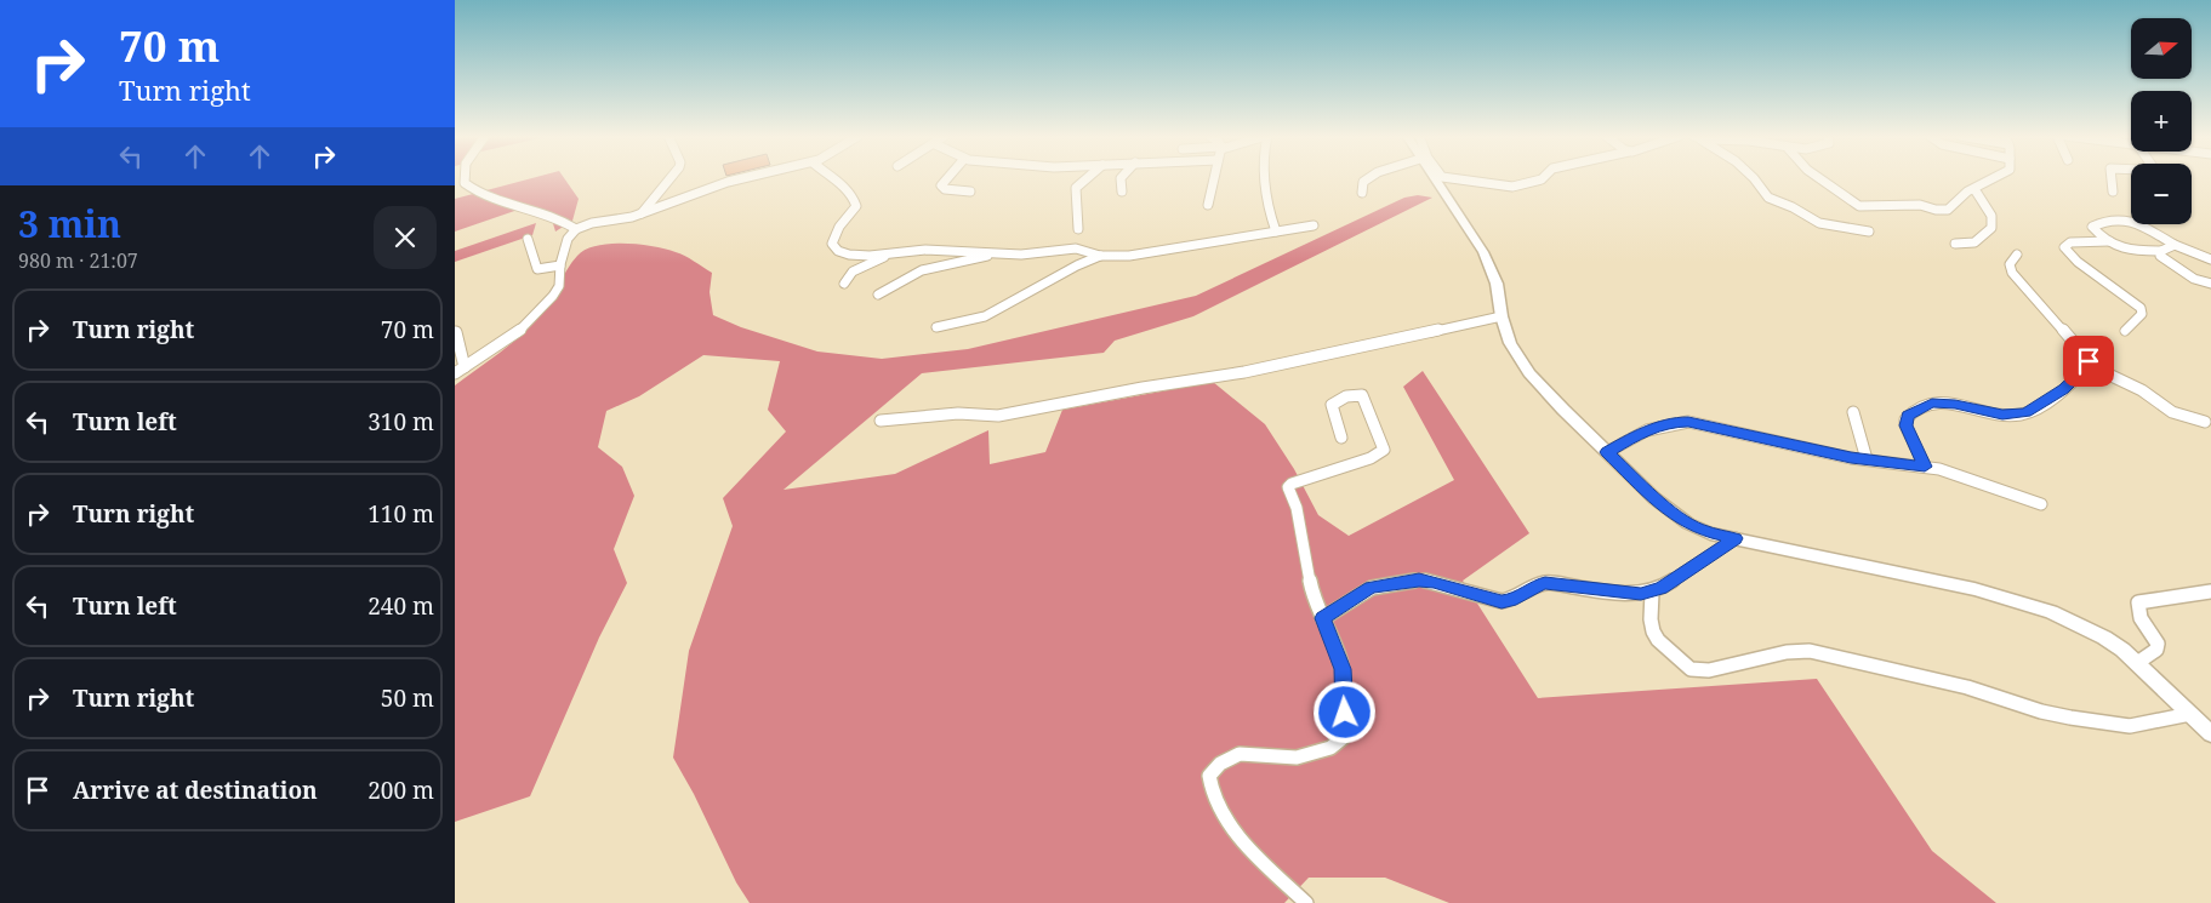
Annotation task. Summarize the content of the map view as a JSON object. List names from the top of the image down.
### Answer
{
  "north": "right",
  "page": {
    "turn": ["70 m", "Turn right"],
    "map_buttons": ["+", "−"],
    "heading": ["3 min", "980 m · 21:07"],
    "list": [
      {
        "name": "Turn right",
        "value": "70 m"
      },
      {
        "name": "Turn left",
        "value": "310 m"
      },
      {
        "name": "Turn right",
        "value": "110 m"
      },
      {
        "name": "Turn left",
        "value": "240 m"
      },
      {
        "name": "Turn right",
        "value": "50 m"
      },
      {
        "name": "Arrive at destination",
        "value": "200 m"
      }
    ]
  }
}
